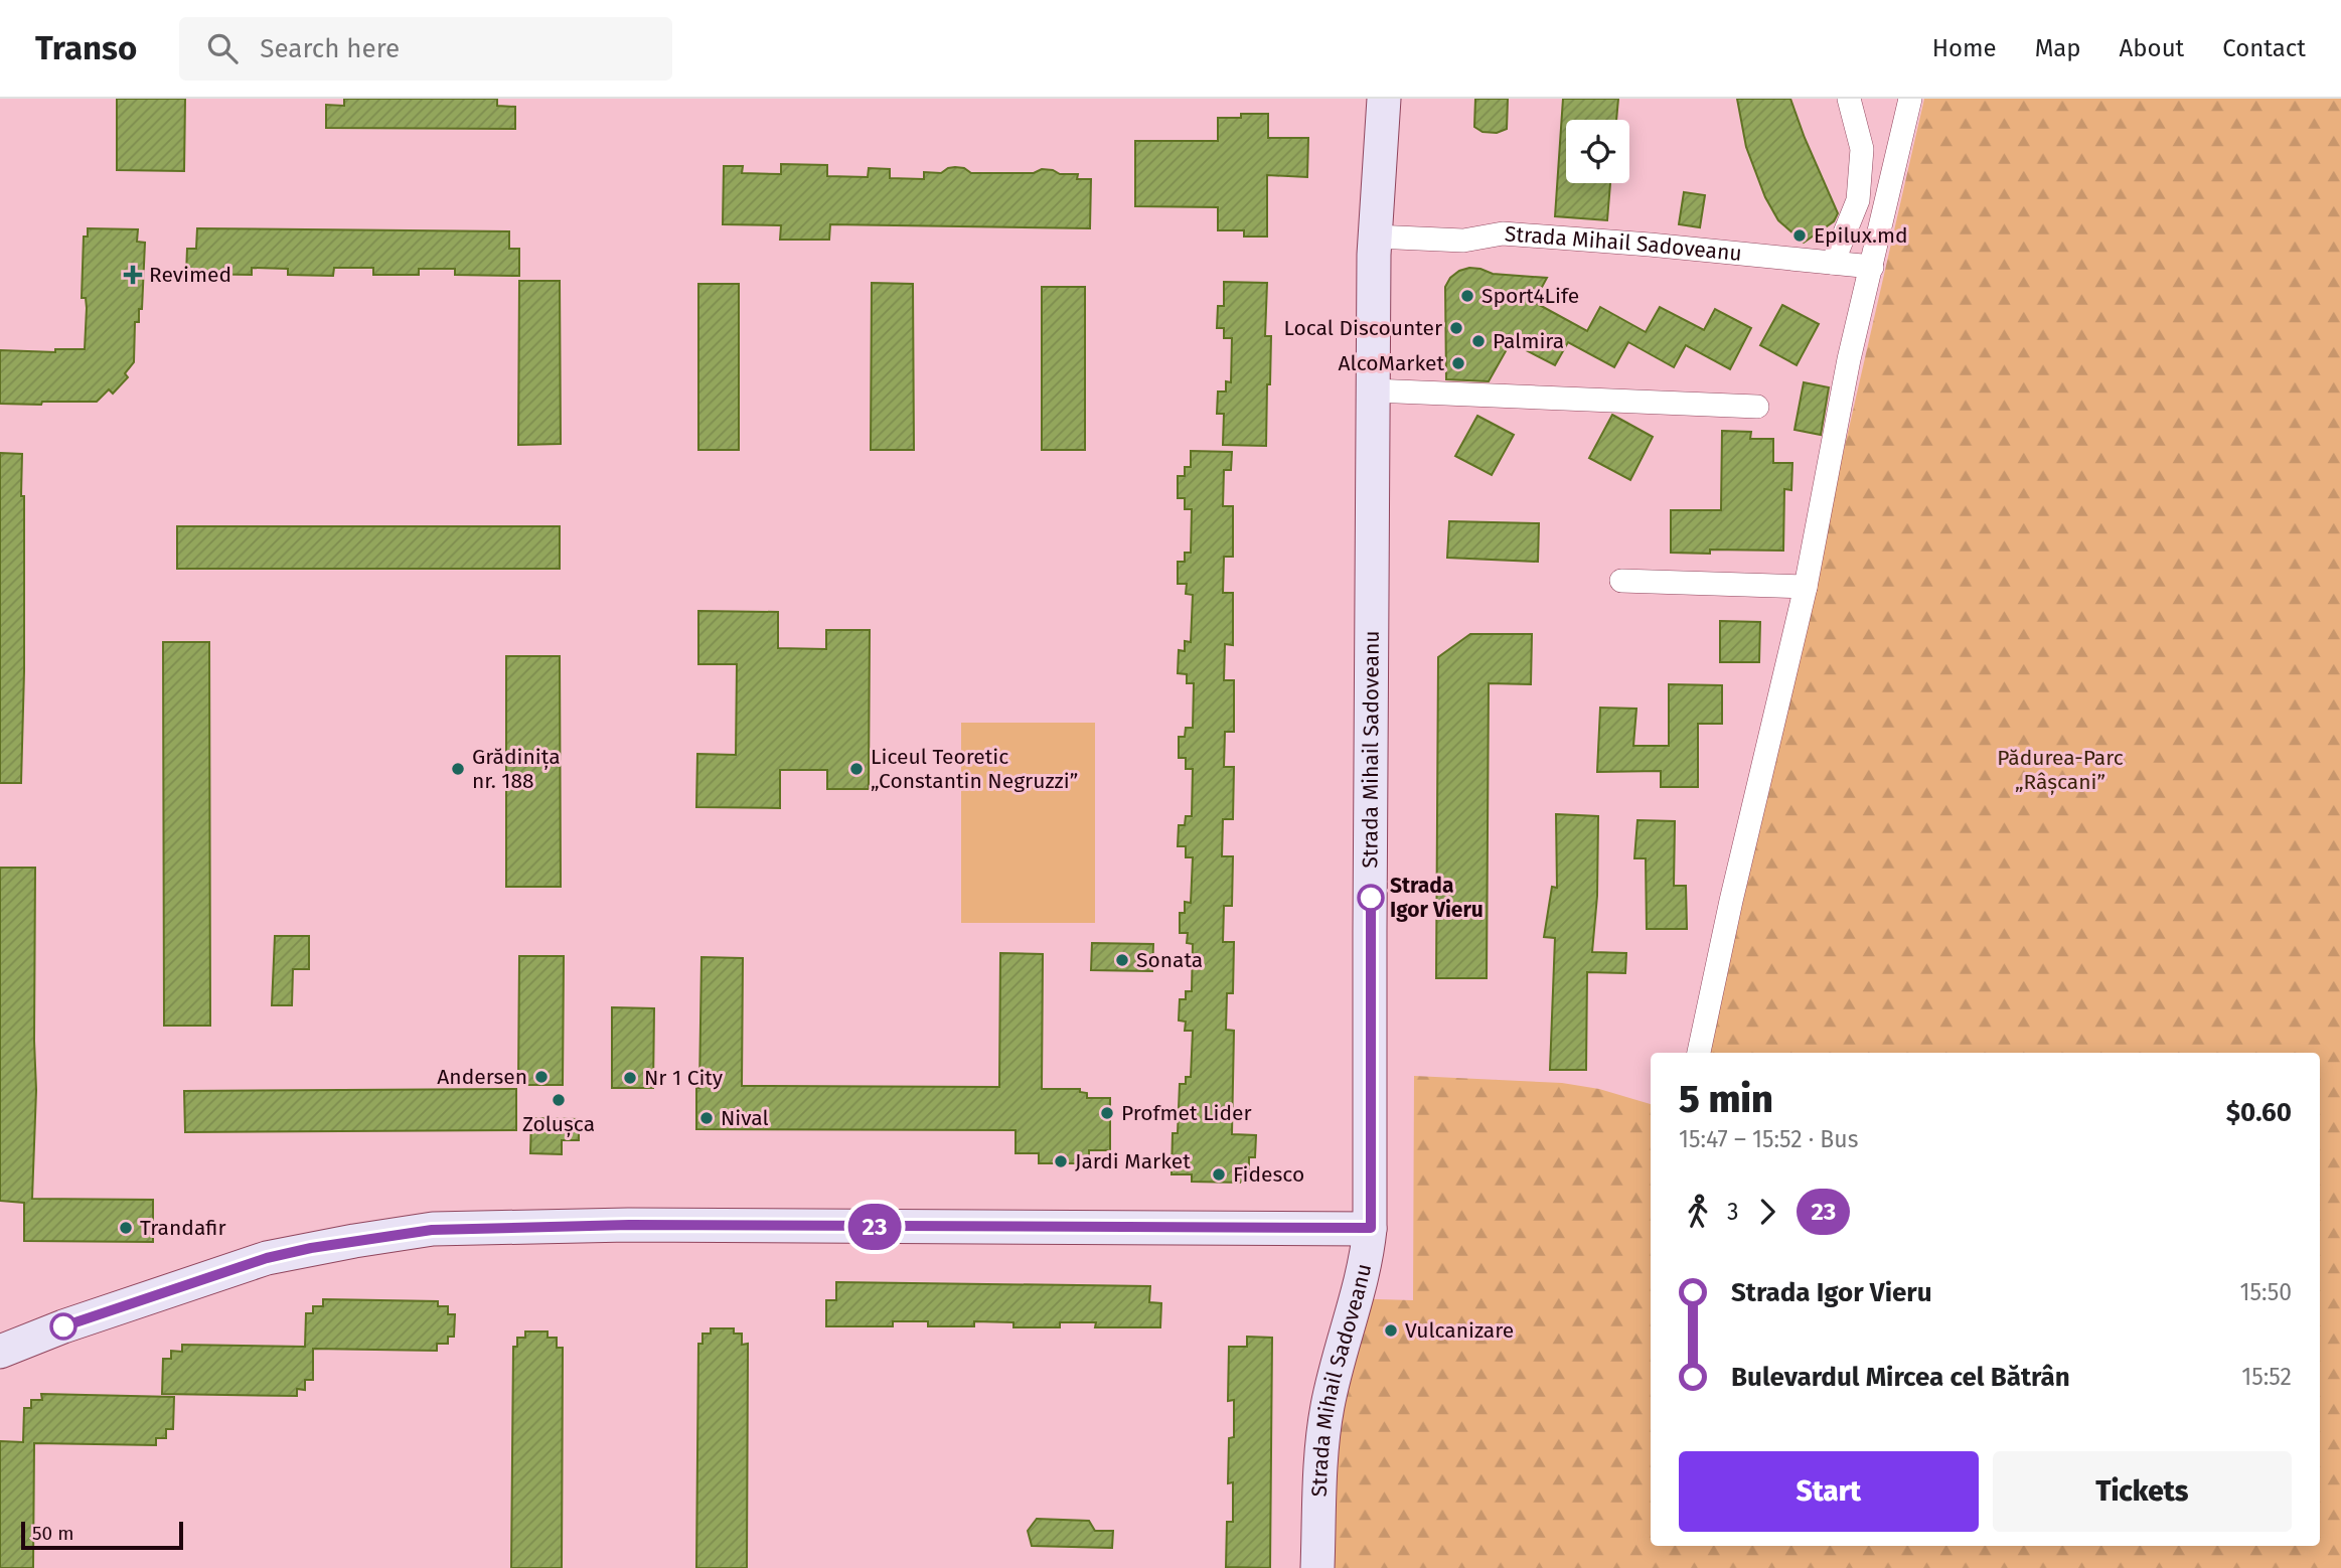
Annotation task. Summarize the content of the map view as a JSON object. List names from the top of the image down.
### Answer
{
  "streets": {
    "main road": ["Strada Mihail Sadoveanu"]
  },
  "parks": ["Pădurea-Parc „Râșcani”"],
  "places": {
    "other": [
      "Epilux.md",
      "Sport4Life",
      "Local Discounter",
      "Palmira",
      "AlcoMarket",
      "Grădinița nr. 188",
      "Liceul Teoretic „Constantin Negruzzi”",
      "Strada Igor Vieru",
      "Sonata",
      "Andersen",
      "Nr 1 City",
      "Zolușca",
      "Profmet Lider",
      "Nival",
      "Jardi Market",
      "Fidesco",
      "Trandafir",
      "Vulcanizare"
    ],
    "health": ["Revimed"]
  },
  "lines": ["bus line 23"],
  "scale_bar": "50 m",
  "page": {
    "header": "Transo",
    "search": "Search here",
    "nav": [
      "Home",
      "Map",
      "About",
      "Contact"
    ],
    "on_map": "23",
    "heading": ["5 min", "15:47 – 15:52 · Bus", "$0.60"],
    "legs": ["3", "23"],
    "list": [
      {
        "name": "Strada Igor Vieru",
        "value": "15:50"
      },
      {
        "name": "Bulevardul Mircea cel Bătrân",
        "value": "15:52"
      }
    ],
    "buttons": ["Start", "Tickets"],
    "scale": "50 m"
  }
}
